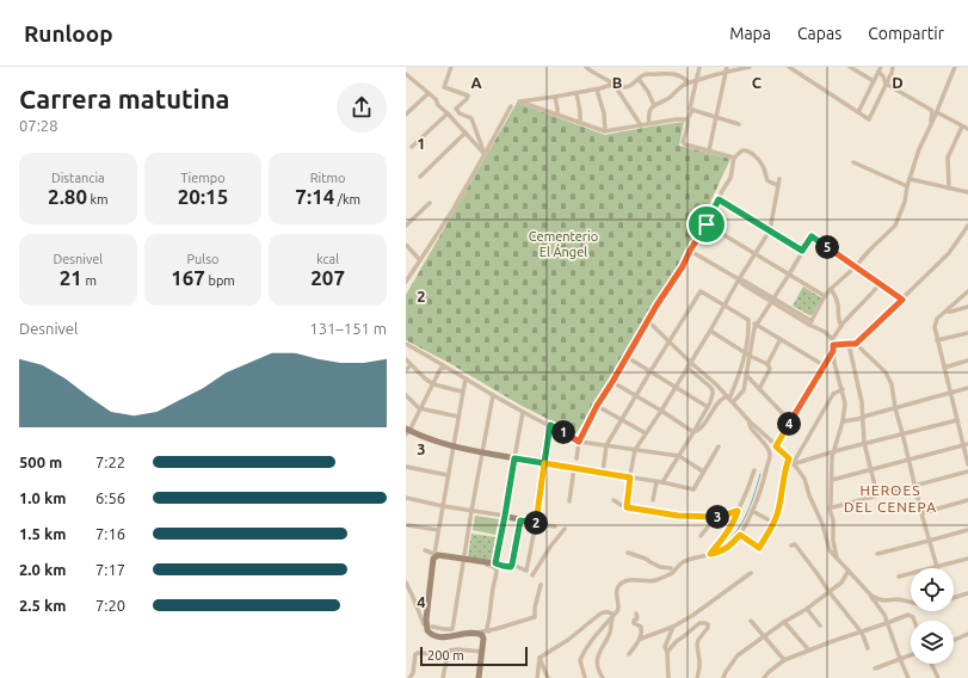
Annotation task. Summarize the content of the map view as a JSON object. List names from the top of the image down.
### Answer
{
  "districts": ["HEROES DEL CENEPA"],
  "parks": ["Cementerio El Ángel"],
  "scale_bar": "200 m",
  "page": {
    "header": "Runloop",
    "nav": ["Mapa", "Capas", "Compartir"],
    "heading": ["Carrera matutina", "07:28"],
    "stats": [
      ["Distancia", "2.80 km"],
      ["Tiempo", "20:15"],
      ["Ritmo", "7:14 /km"],
      ["Desnivel", "21 m"],
      ["Pulso", "167 bpm"],
      ["kcal", "207"]
    ],
    "pins": [
      "5",
      "4",
      "1",
      "3",
      "2"
    ],
    "chart": ["Desnivel", "131–151 m"],
    "list": [
      {
        "name": "500 m",
        "note": "7:22"
      },
      {
        "name": "1.0 km",
        "note": "6:56"
      },
      {
        "name": "1.5 km",
        "note": "7:16"
      },
      {
        "name": "2.0 km",
        "note": "7:17"
      },
      {
        "name": "2.5 km",
        "note": "7:20"
      }
    ],
    "scale": "200 m"
  },
  "grid": {
    "columns": [
      "A",
      "B",
      "C",
      "D"
    ],
    "rows": [
      "1",
      "2",
      "3",
      "4"
    ]
  }
}
